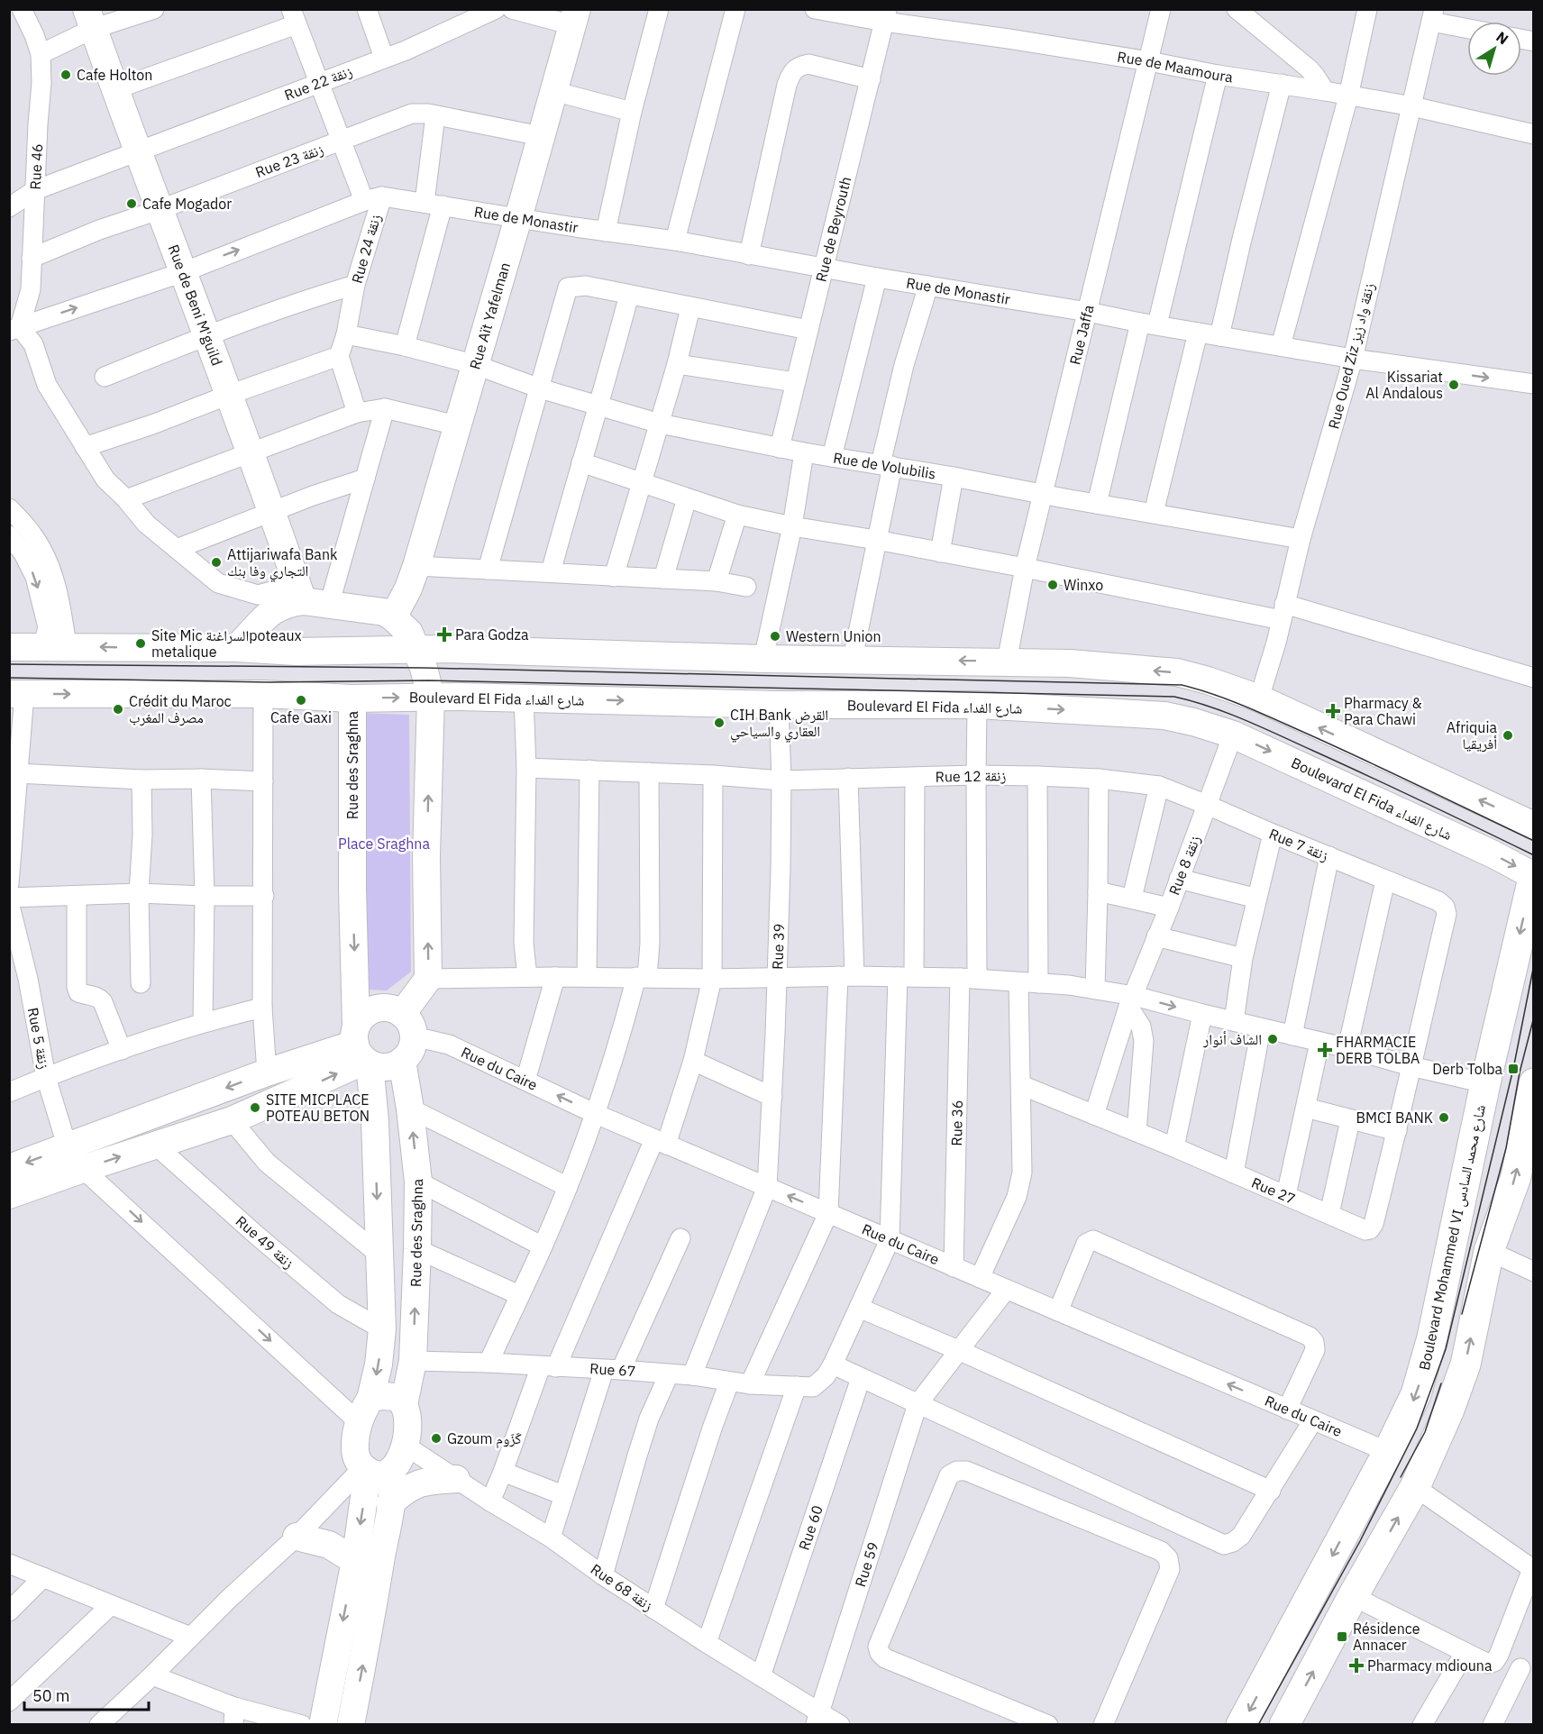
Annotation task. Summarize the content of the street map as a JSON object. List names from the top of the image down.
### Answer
{
  "streets": {
    "main road": ["Boulevard Mohammed VI شارع محمد السادس"],
    "street": [
      "Rue de Maamoura",
      "Rue 22 زنقة",
      "Rue 23 زنقة",
      "Rue 46",
      "Rue de Monastir",
      "Rue de Beyrouth",
      "Rue 24 زنقة",
      "Rue de Beni M'guild",
      "Rue Aït Yafelman",
      "Rue Jaffa",
      "Rue Oued Ziz زنقة واد زيز",
      "Rue de Volubilis",
      "Boulevard El Fida شارع الفداء",
      "Rue des Sraghna",
      "Rue 12 زنقة",
      "Rue 7 زنقة",
      "Rue 8 زنقة",
      "Rue 39",
      "Rue 5 زنقة",
      "Rue du Caire",
      "Rue 36",
      "Rue 27",
      "Rue 49 زنقة",
      "Rue 67",
      "Rue 60",
      "Rue 59",
      "Rue 68 زنقة"
    ]
  },
  "crossings": [
    ["Rue de Maamoura", "Rue de Beyrouth"],
    ["Rue de Maamoura", "Rue Jaffa"],
    ["Rue de Maamoura", "Rue Oued Ziz زنقة واد زيز"],
    ["Rue 22 زنقة", "Rue 46"],
    ["Rue 22 زنقة", "Rue de Beni M'guild"],
    ["Rue 23 زنقة", "Rue 46"],
    ["Rue 23 زنقة", "Rue de Beni M'guild"],
    ["Rue 46", "Rue 24 زنقة"],
    ["Rue de Monastir", "Rue de Beyrouth"],
    ["Rue de Monastir", "Rue 24 زنقة"],
    ["Rue de Monastir", "Rue Aït Yafelman"],
    ["Rue de Monastir", "Rue Jaffa"],
    ["Rue de Monastir", "Rue Oued Ziz زنقة واد زيز"],
    ["Rue de Beyrouth", "Rue de Volubilis"],
    ["Rue 24 زنقة", "Rue de Beni M'guild"],
    ["Rue 24 زنقة", "Rue de Volubilis"],
    ["Rue Aït Yafelman", "Rue de Volubilis"],
    ["Rue Jaffa", "Rue de Volubilis"],
    ["Rue Oued Ziz زنقة واد زيز", "Rue de Volubilis"],
    ["Boulevard El Fida شارع الفداء", "Rue des Sraghna"],
    ["Boulevard El Fida شارع الفداء", "Rue 8 زنقة"],
    ["Boulevard El Fida شارع الفداء", "Rue 39"],
    ["Boulevard El Fida شارع الفداء", "Rue 36"],
    ["Boulevard El Fida شارع الفداء", "Boulevard Mohammed VI شارع محمد السادس"],
    ["Rue des Sraghna", "Rue du Caire"],
    ["Rue des Sraghna", "Rue 49 زنقة"],
    ["Rue des Sraghna", "Rue 67"],
    ["Rue des Sraghna", "Rue 68 زنقة"],
    ["Rue 12 زنقة", "Rue 7 زنقة"],
    ["Rue 12 زنقة", "Rue 39"],
    ["Rue 12 زنقة", "Rue 36"],
    ["Rue 7 زنقة", "Rue 8 زنقة"],
    ["Rue 7 زنقة", "Rue 27"],
    ["Rue 8 زنقة", "Rue 27"],
    ["Rue 39", "Rue du Caire"],
    ["Rue 39", "Rue 67"],
    ["Rue du Caire", "Rue 36"],
    ["Rue du Caire", "Boulevard Mohammed VI شارع محمد السادس"],
    ["Rue du Caire", "Rue 59"],
    ["Rue 60", "Rue 68 زنقة"],
    ["Rue 59", "Rue 68 زنقة"]
  ],
  "parks": ["Place Sraghna"],
  "places": {
    "other": [
      "Cafe Holton",
      "Cafe Mogador",
      "Kissariat Al Andalous",
      "Attijariwafa Bank التجاري وفا بنك",
      "Winxo",
      "Western Union",
      "Site Mic السراغنةpoteaux metalique",
      "Cafe Gaxi",
      "Crédit du Maroc مصرف المغرب",
      "CIH Bank القرض العقاري والسياحي",
      "Afriquia أفريقيا",
      "الشاف أنوار",
      "SITE MICPLACE POTEAU BETON",
      "BMCI BANK",
      "Gzoum كَزّوم"
    ],
    "health": [
      "Para Godza",
      "Pharmacy & Para Chawi",
      "FHARMACIE DERB TOLBA",
      "Pharmacy mdiouna"
    ],
    "transit": ["Derb Tolba", "Résidence Annacer"]
  },
  "scale_bar": "50 m",
  "north": "top right"
}
